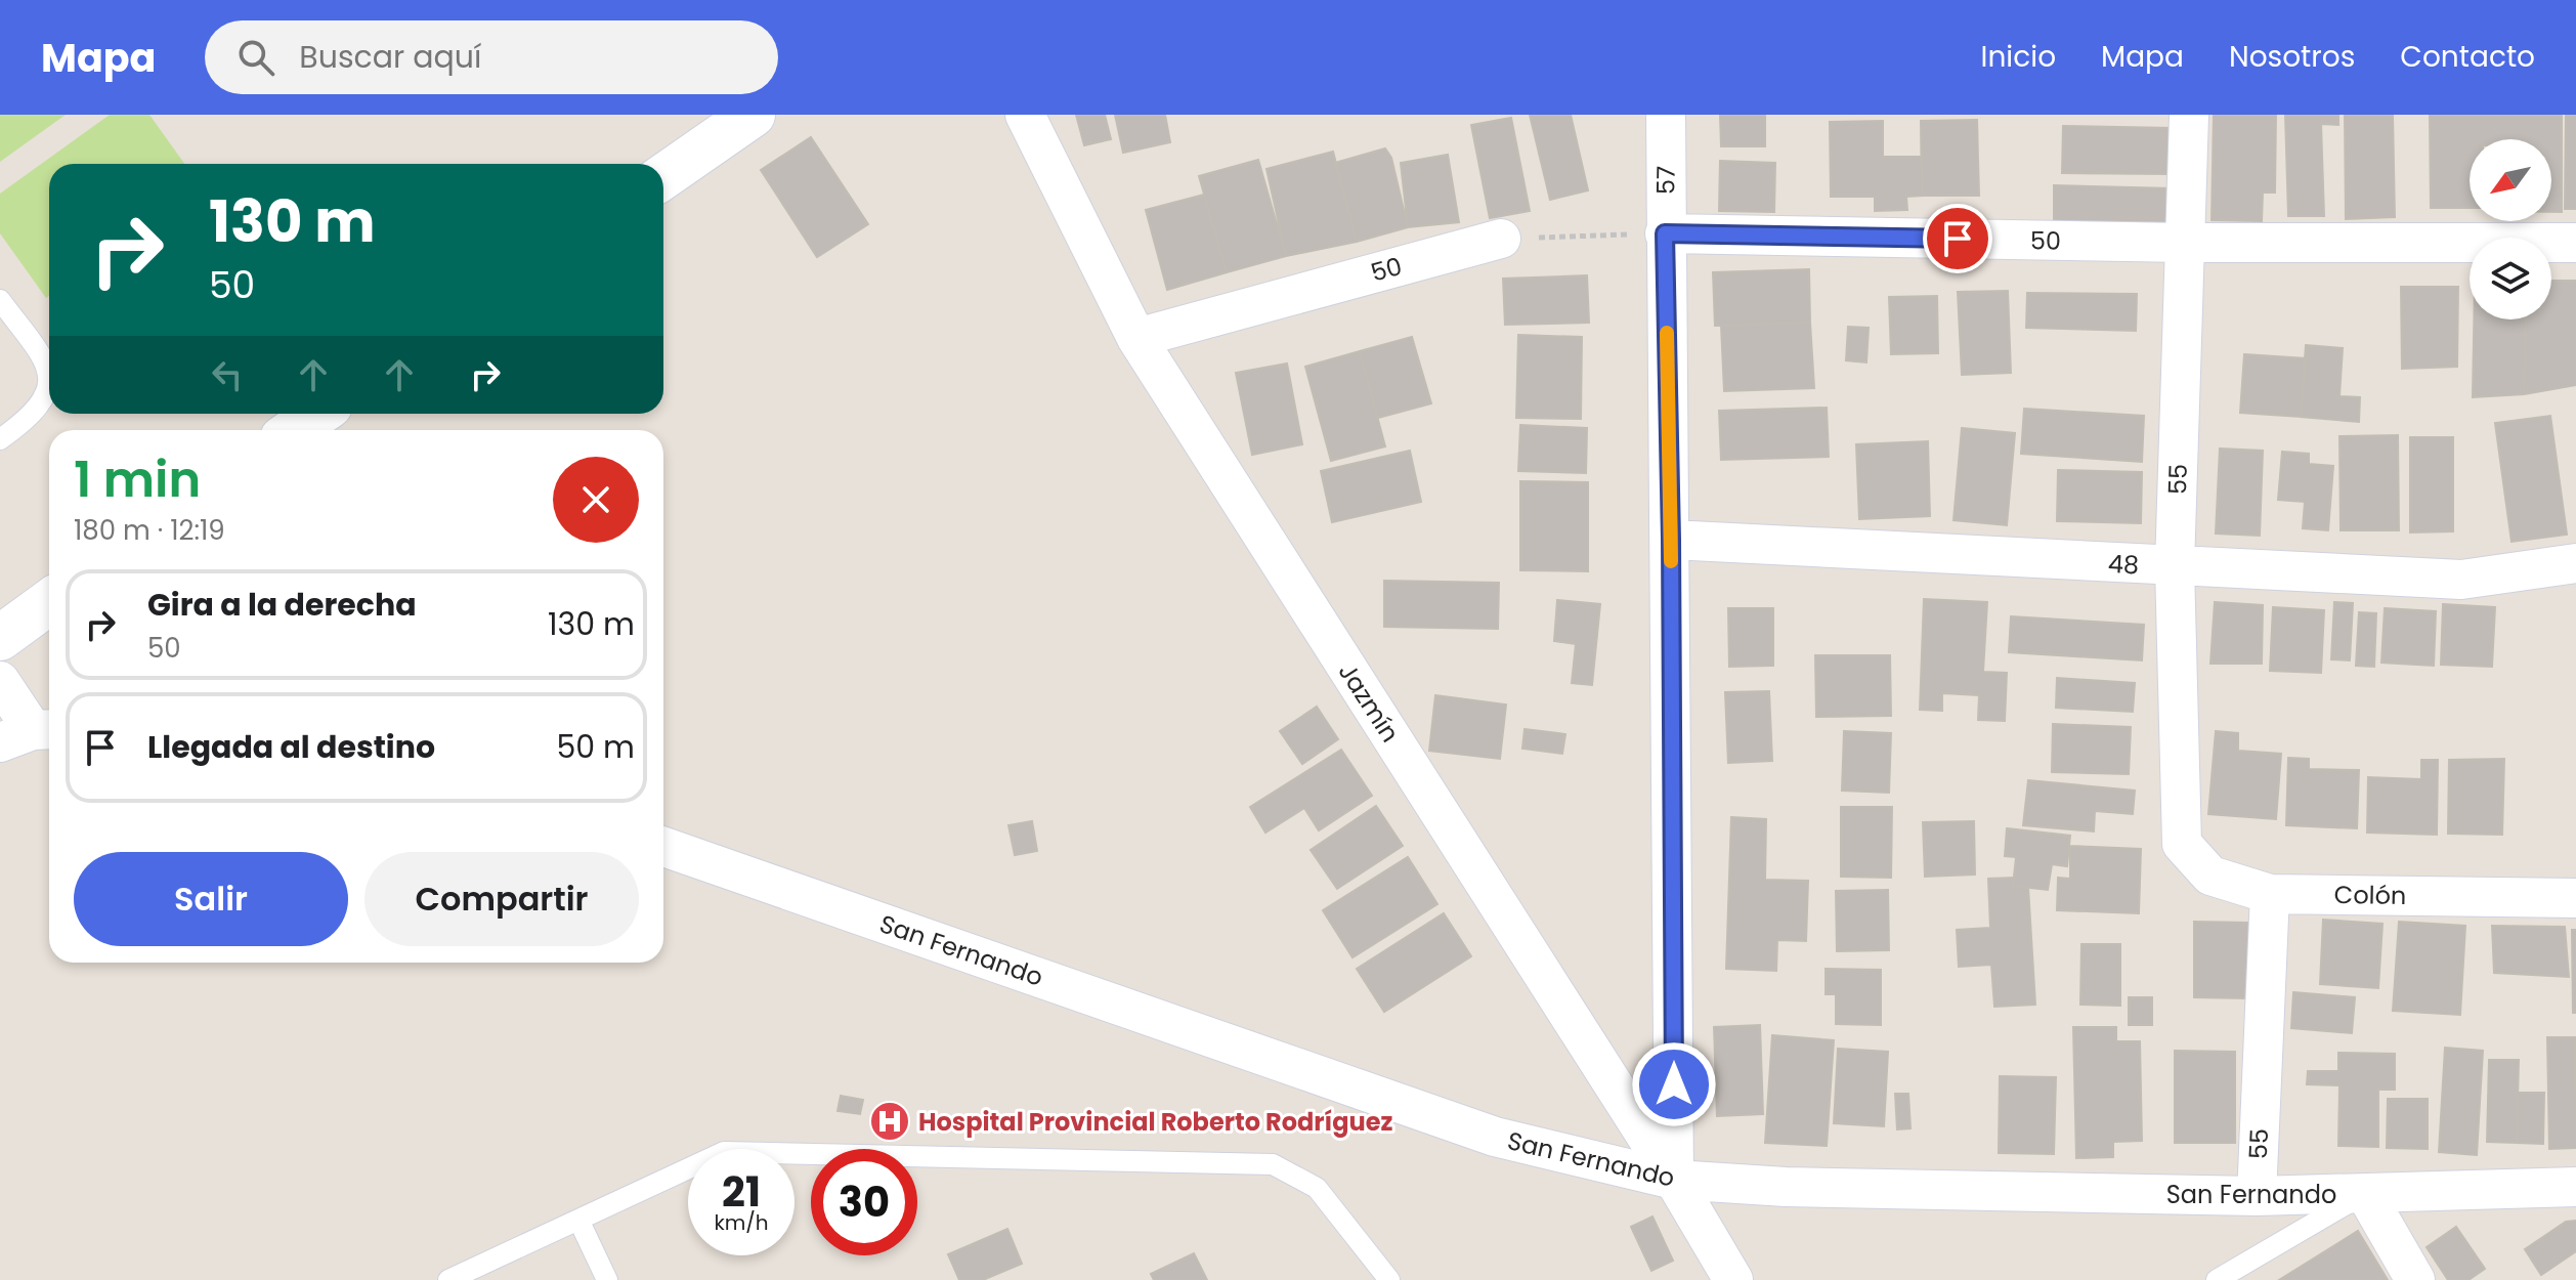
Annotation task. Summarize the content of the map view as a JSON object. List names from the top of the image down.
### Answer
{
  "streets": {
    "street": [
      "57",
      "50",
      "55",
      "48",
      "Jazmín",
      "Colón",
      "San Fernando"
    ]
  },
  "crossings": [
    ["57", "50"],
    ["57", "48"],
    ["57", "Jazmín"],
    ["57", "San Fernando"],
    ["50", "55"],
    ["50", "Jazmín"],
    ["55", "48"],
    ["55", "Colón"],
    ["55", "San Fernando"],
    ["Jazmín", "San Fernando"]
  ],
  "places": {
    "hospital": ["Hospital Provincial Roberto Rodríguez"]
  },
  "north": "bottom left",
  "page": {
    "header": "Mapa",
    "search": "Buscar aquí",
    "nav": [
      "Inicio",
      "Mapa",
      "Nosotros",
      "Contacto"
    ],
    "turn": ["130 m", "50"],
    "heading": ["1 min", "180 m · 12:19"],
    "list": [
      {
        "name": "Gira a la derecha",
        "note": "50",
        "value": "130 m"
      },
      {
        "name": "Llegada al destino",
        "value": "50 m"
      }
    ],
    "buttons": ["Salir", "Compartir"],
    "speed": "21 km/h",
    "limit": "30"
  }
}
